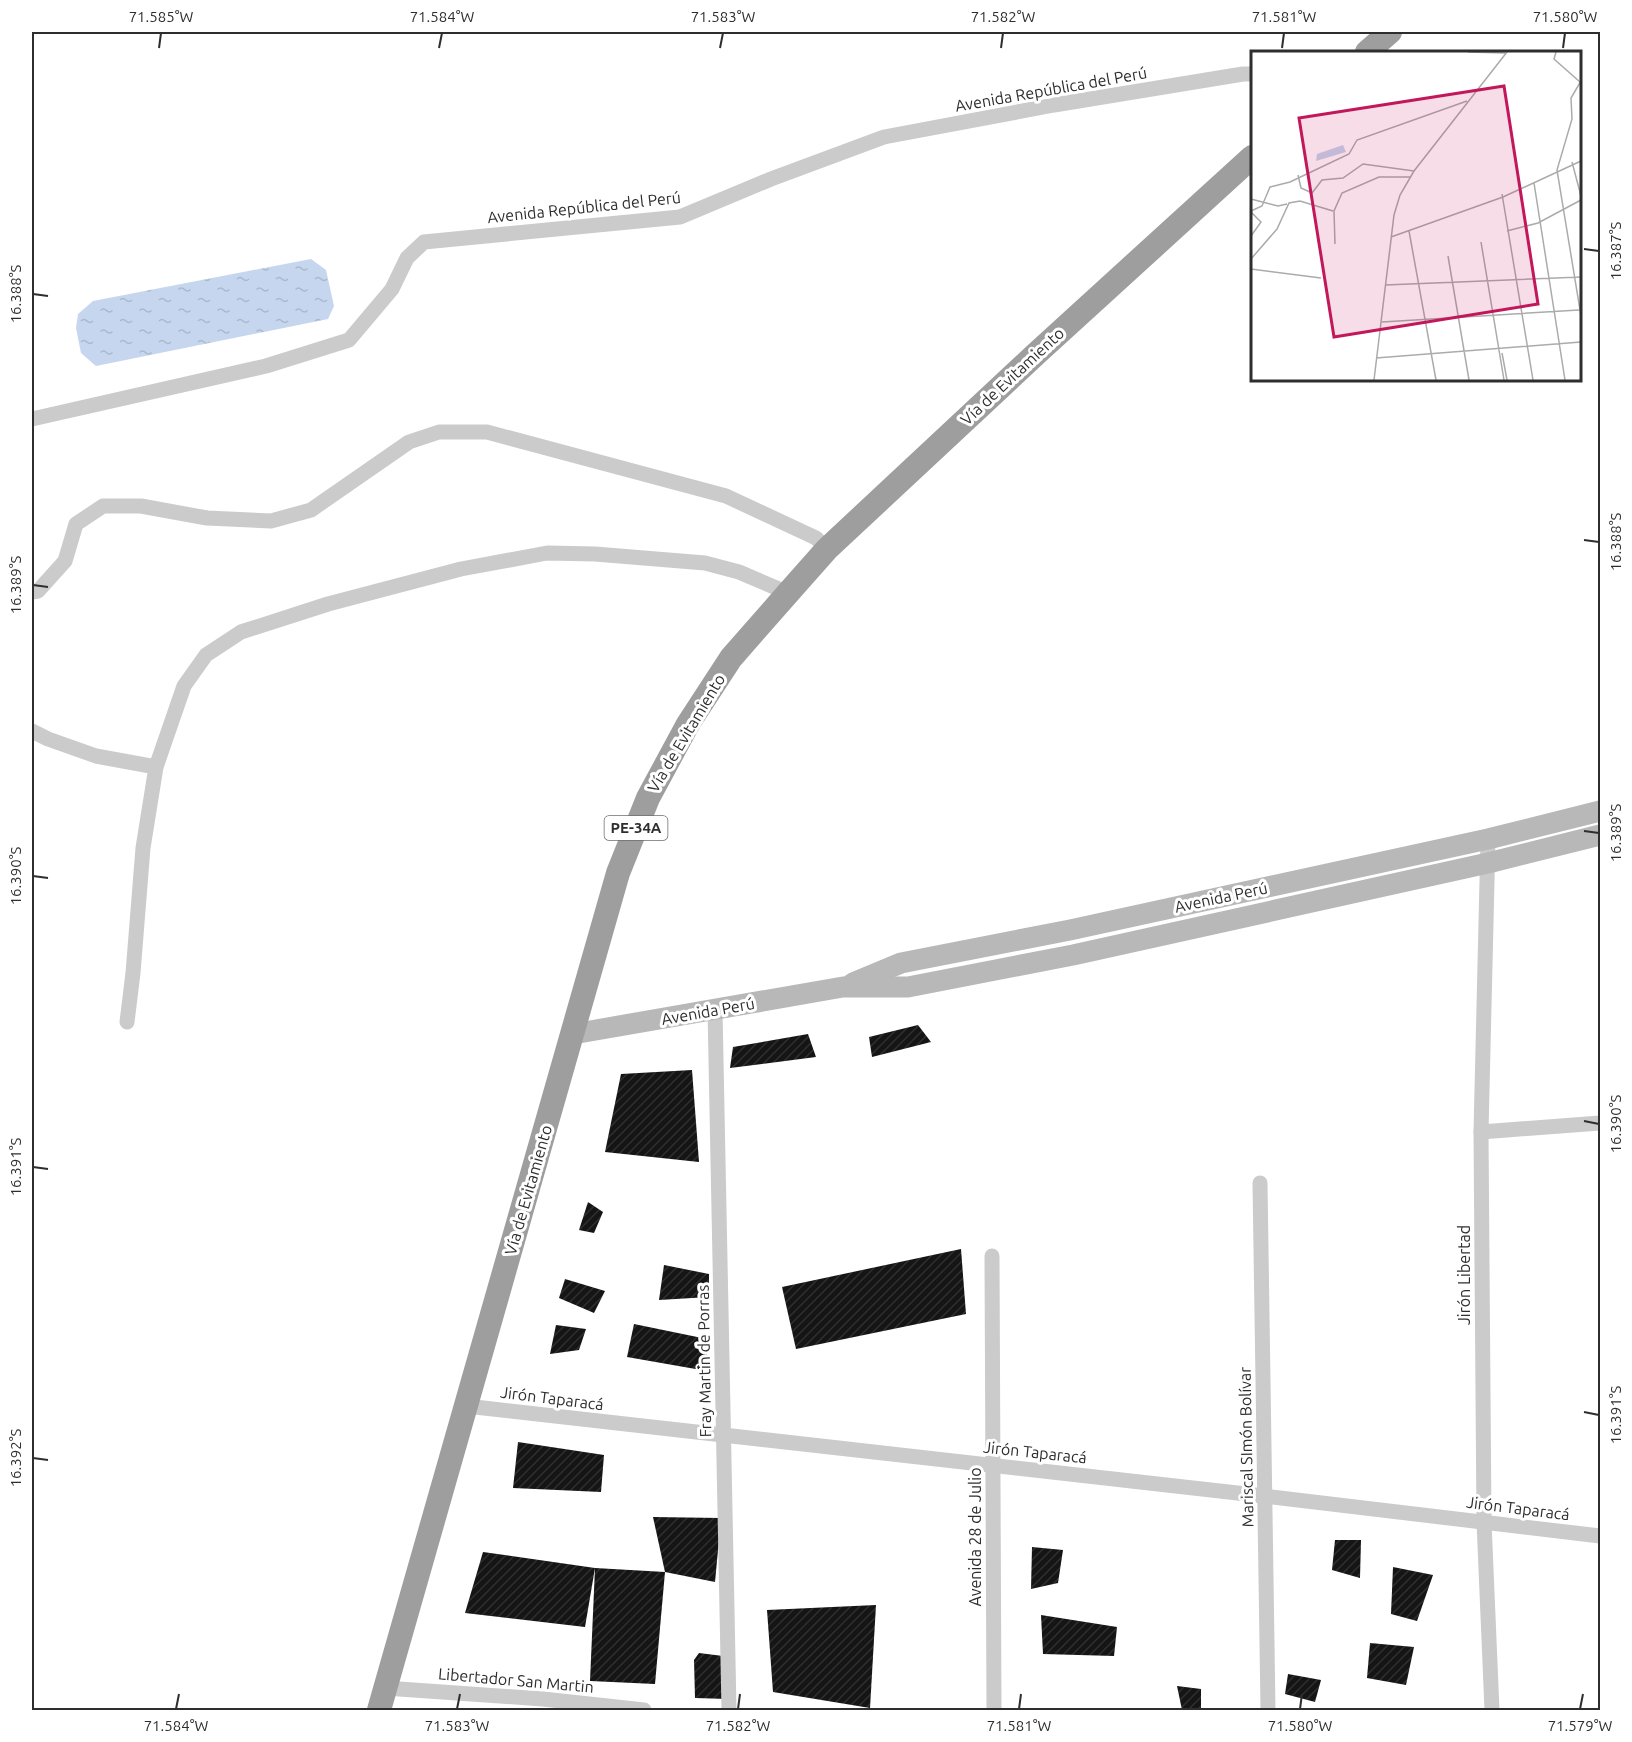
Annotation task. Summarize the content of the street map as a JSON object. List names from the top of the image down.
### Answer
{
  "streets": {
    "highway": ["Vía de Evitamiento", "PE-34A"],
    "main road": ["Avenida Perú"],
    "street": [
      "Avenida República del Perú",
      "Jirón Libertad",
      "Fray Martin de Porras",
      "Jirón Taparacá",
      "Mariscal SImón Bolívar",
      "Avenida 28 de Julio",
      "Libertador San Martin"
    ]
  },
  "crossings": [
    ["Vía de Evitamiento", "Avenida Perú"],
    ["Vía de Evitamiento", "Jirón Taparacá"],
    ["Vía de Evitamiento", "Libertador San Martin"],
    ["Avenida Perú", "Jirón Libertad"],
    ["Avenida Perú", "Fray Martin de Porras"],
    ["Jirón Libertad", "Jirón Taparacá"],
    ["Fray Martin de Porras", "Jirón Taparacá"],
    ["Jirón Taparacá", "Mariscal SImón Bolívar"],
    ["Jirón Taparacá", "Avenida 28 de Julio"]
  ],
  "coordinates": [
    "71.585°W",
    "71.584°W",
    "71.583°W",
    "71.582°W",
    "71.581°W",
    "71.580°W",
    "16.387°S",
    "16.388°S",
    "16.389°S",
    "16.390°S",
    "16.391°S",
    "16.392°S",
    "71.579°W"
  ]
}
